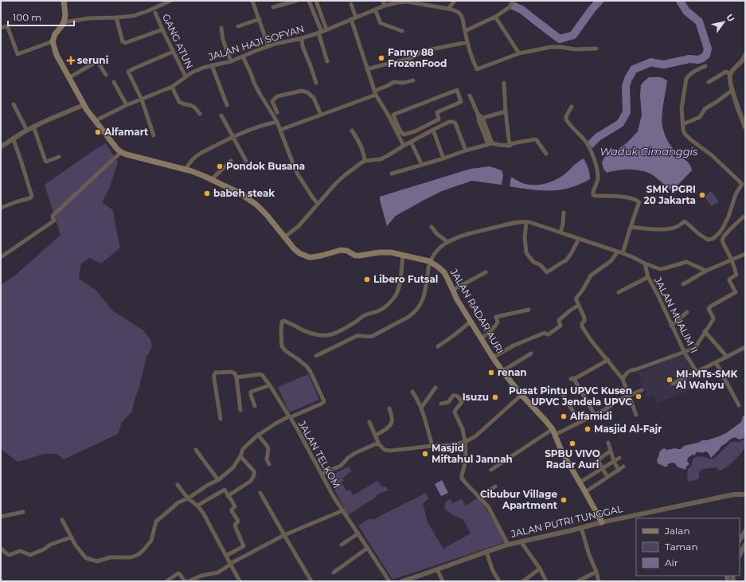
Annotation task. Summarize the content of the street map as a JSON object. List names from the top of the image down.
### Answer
{
  "streets": {
    "main road": ["JALAN RADAR AURI"],
    "street": [
      "GANG ATUN",
      "JALAN HAJI SOFYAN",
      "JALAN MUALIM II",
      "JALAN TELKOM",
      "JALAN PUTRI TUNGGAL"
    ]
  },
  "crossings": [
    ["GANG ATUN", "JALAN HAJI SOFYAN"],
    ["JALAN HAJI SOFYAN", "JALAN RADAR AURI"],
    ["JALAN RADAR AURI", "JALAN PUTRI TUNGGAL"]
  ],
  "water": ["Waduk Cimanggis"],
  "places": {
    "other": [
      "Fanny 88 FrozenFood",
      "Alfamart",
      "Pondok Busana",
      "babeh steak",
      "SMK PGRI 20 Jakarta",
      "Libero Futsal",
      "renan",
      "MI-MTs-SMK Al Wahyu",
      "Pusat Pintu UPVC Kusen UPVC Jendela UPVC",
      "Isuzu",
      "Alfamidi",
      "Masjid Al-Fajr",
      "SPBU VIVO Radar Auri",
      "Masjid Miftahul Jannah",
      "Cibubur Village Apartment"
    ],
    "health": ["seruni"]
  },
  "legend": ["Jalan", "Taman", "Air"],
  "scale_bar": "100 m",
  "north": "top right"
}
